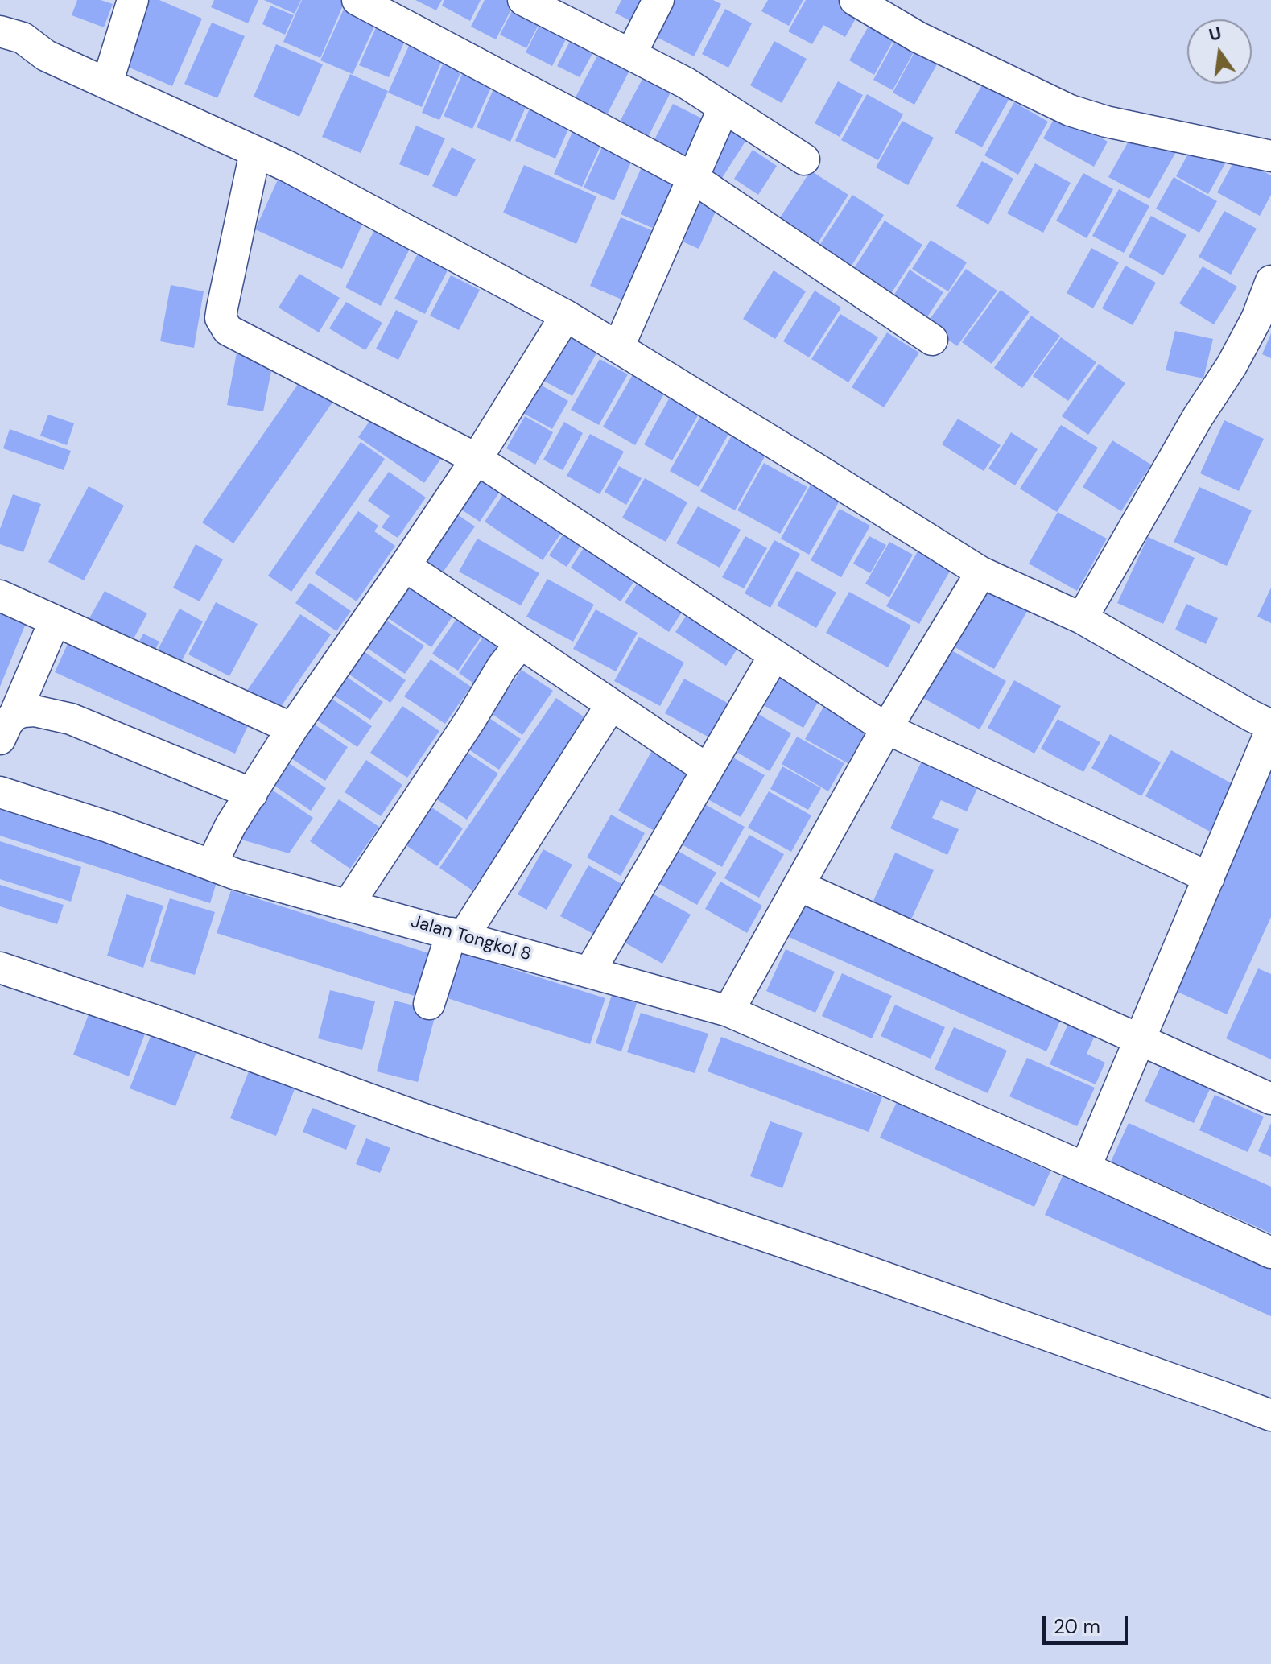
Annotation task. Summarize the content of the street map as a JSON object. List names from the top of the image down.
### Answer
{
  "streets": {
    "street": ["Jalan Tongkol 8"]
  },
  "scale_bar": "20 m",
  "north": "top"
}
